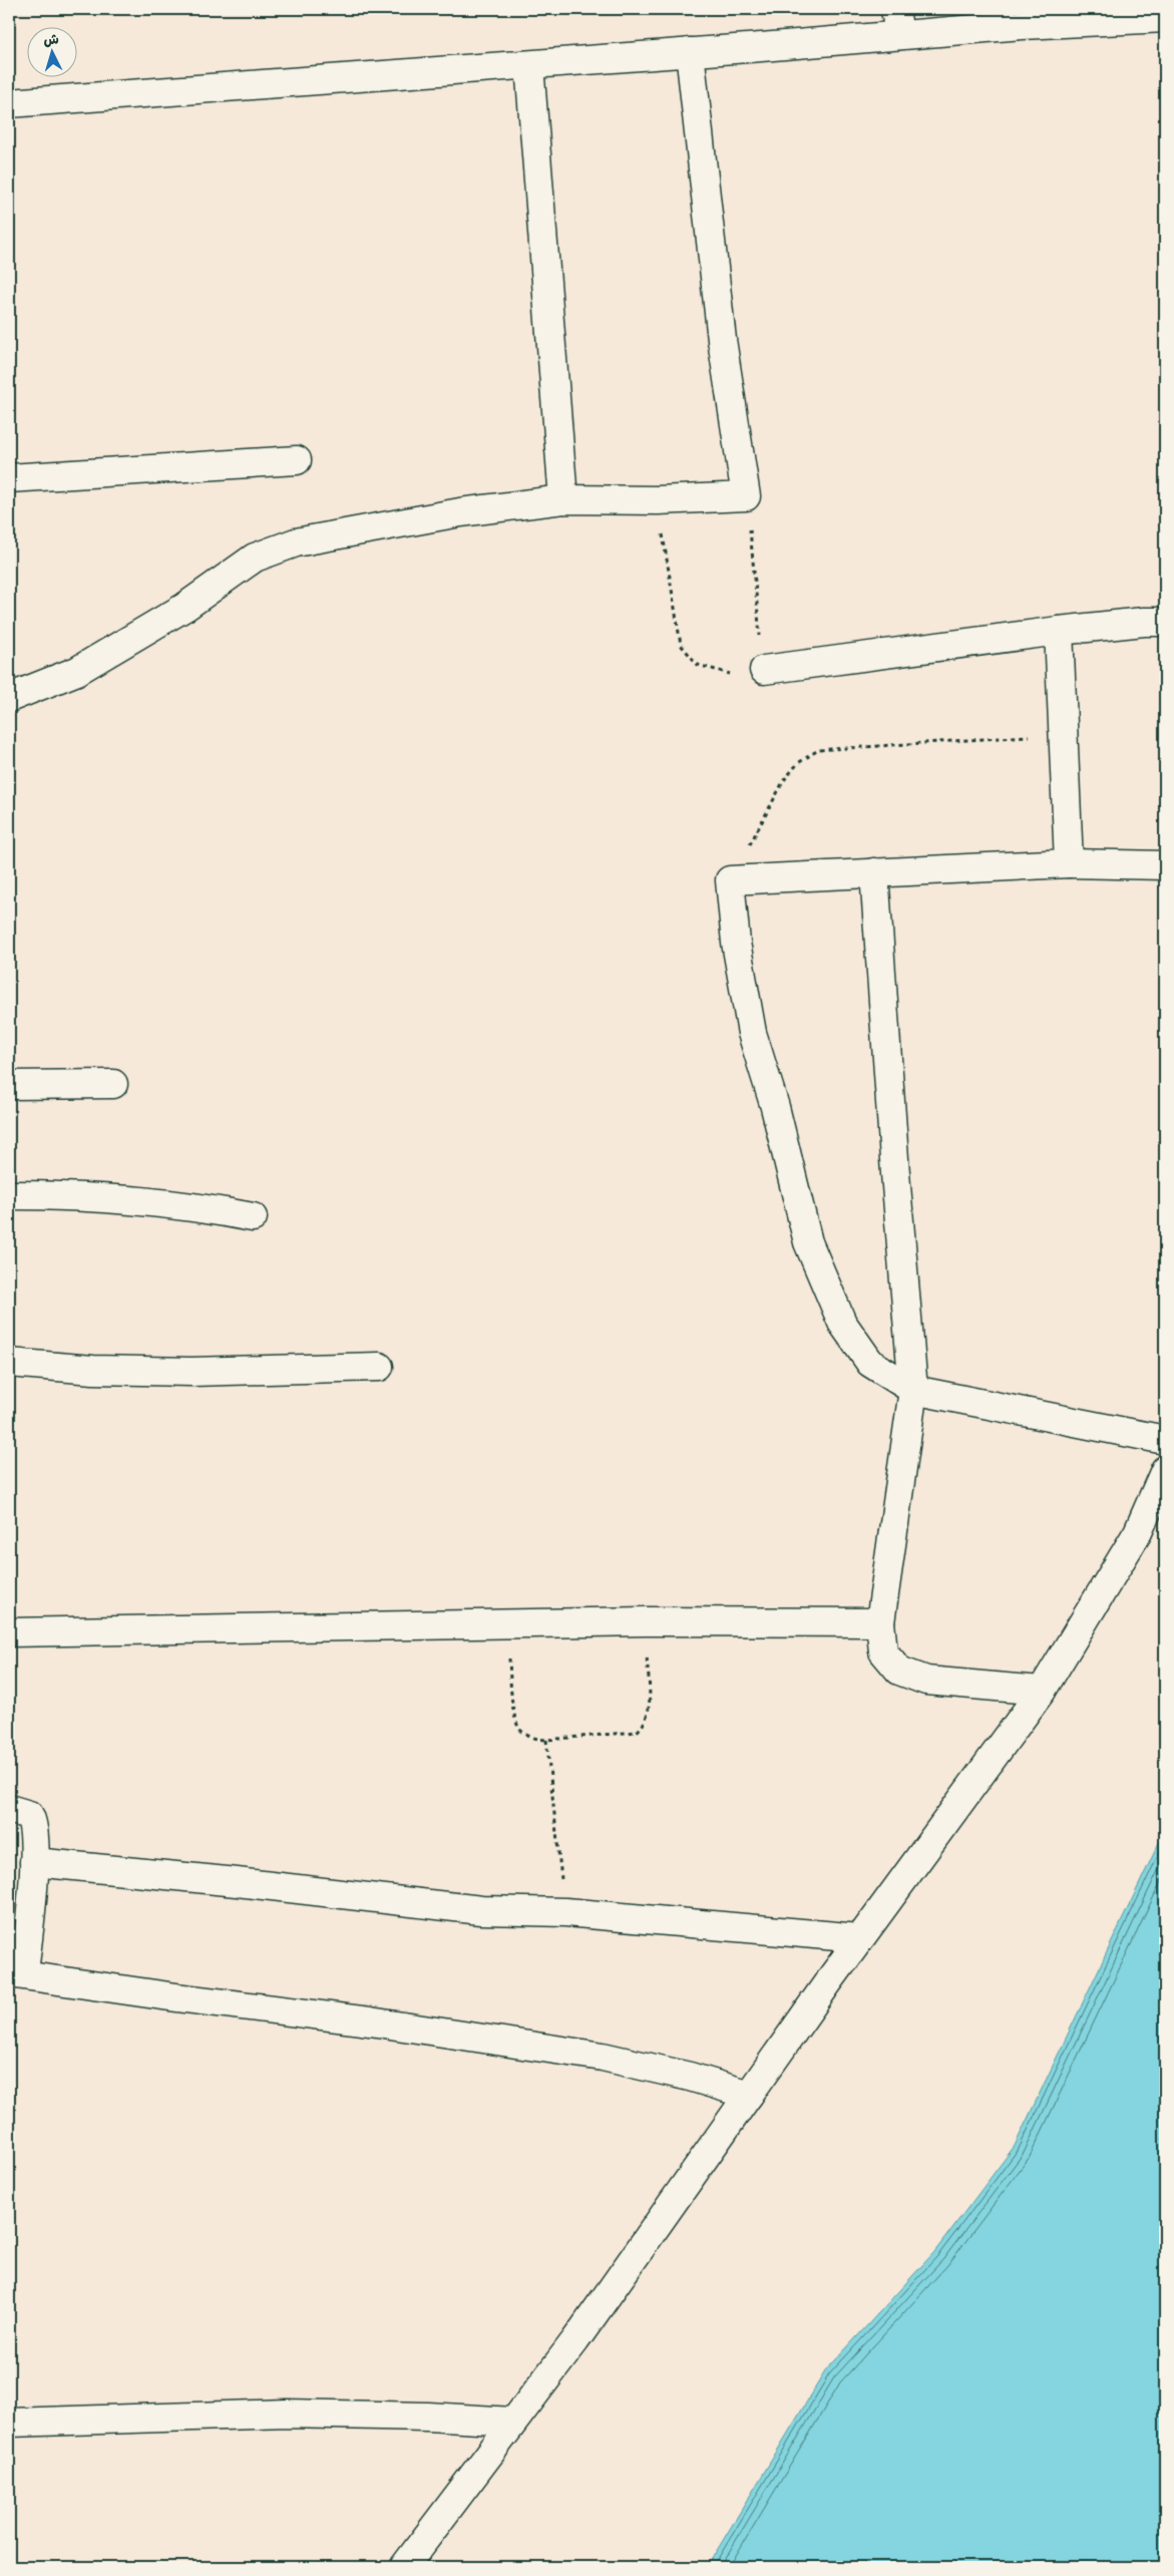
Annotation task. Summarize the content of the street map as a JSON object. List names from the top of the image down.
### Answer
{
  "north": "top"
}
